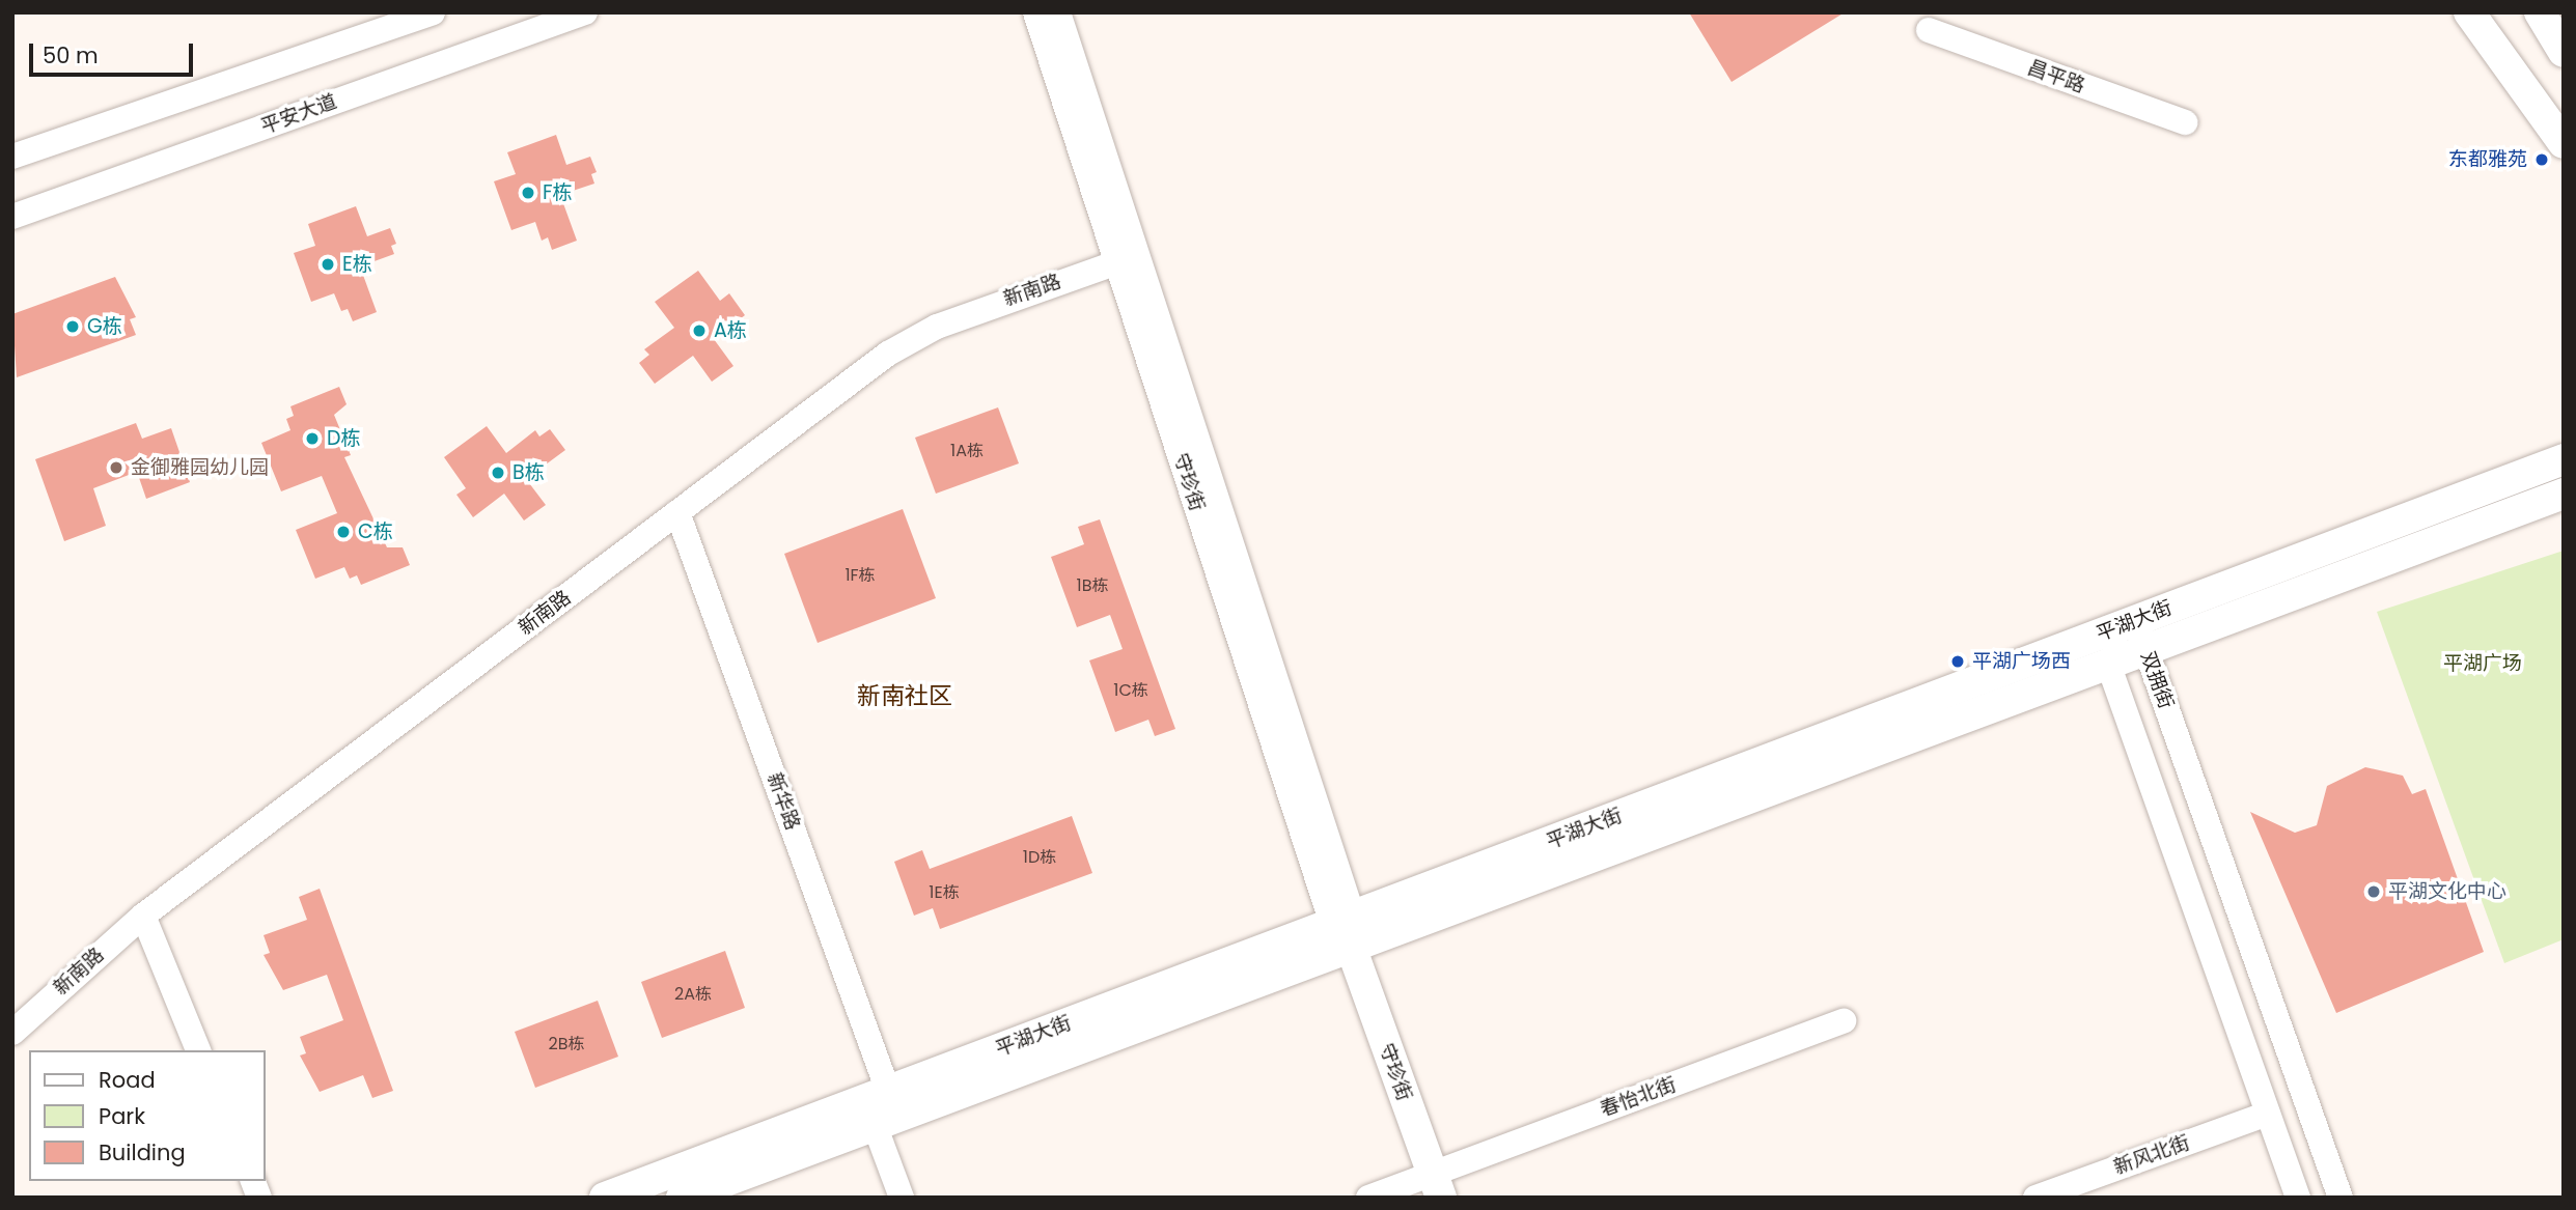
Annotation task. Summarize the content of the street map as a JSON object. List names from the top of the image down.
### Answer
{
  "streets": {
    "main road": ["守珍街", "平湖大街"],
    "street": [
      "昌平路",
      "平安大道",
      "新南路",
      "双拥街",
      "新华路",
      "春怡北街",
      "新风北街"
    ]
  },
  "crossings": [
    ["新南路", "守珍街"],
    ["新南路", "新华路"],
    ["守珍街", "平湖大街"],
    ["守珍街", "春怡北街"],
    ["平湖大街", "双拥街"],
    ["平湖大街", "新华路"],
    ["双拥街", "新风北街"]
  ],
  "districts": ["新南社区"],
  "parks": ["平湖广场"],
  "places": [
    "东都雅苑",
    "F栋",
    "E栋",
    "G栋",
    "A栋",
    "D栋",
    "金御雅园幼儿园",
    "B栋",
    "C栋",
    "平湖广场西",
    "平湖文化中心"
  ],
  "house_numbers": [
    "1A栋",
    "1F栋",
    "1B栋",
    "1C栋",
    "1D栋",
    "1E栋",
    "2A栋",
    "2B栋"
  ],
  "legend": ["Road", "Park", "Building"],
  "scale_bar": "50 m"
}
